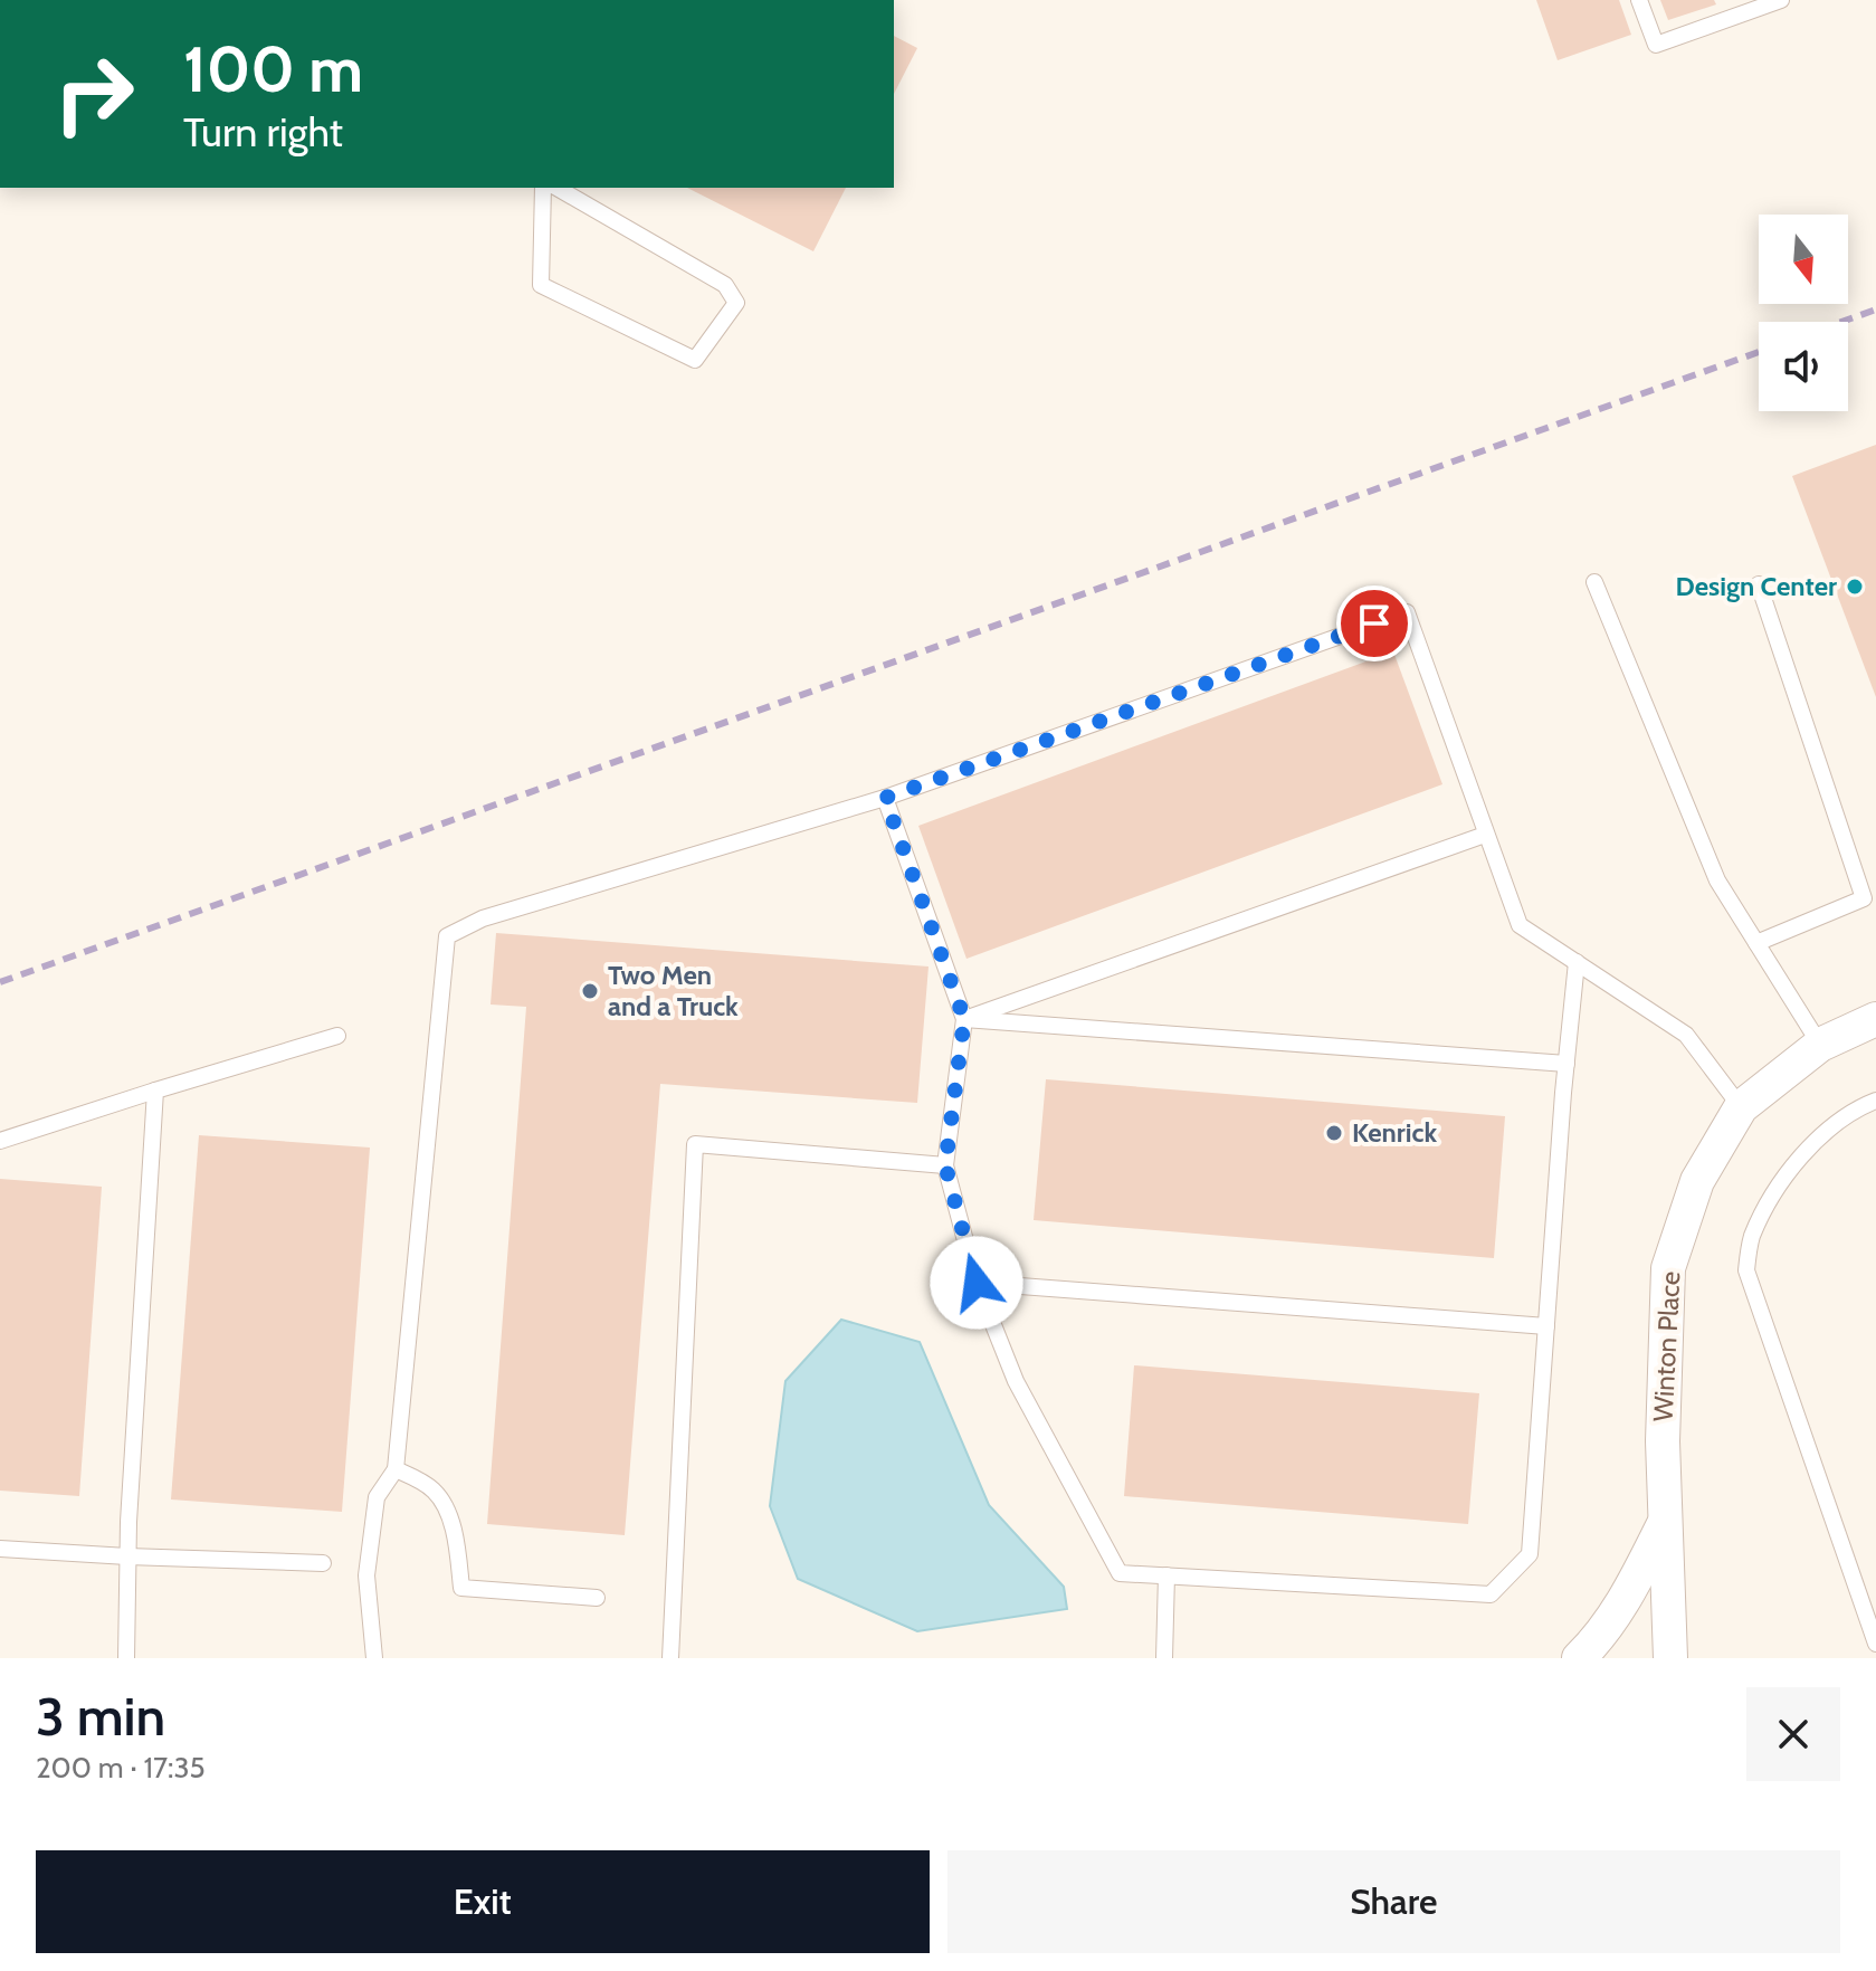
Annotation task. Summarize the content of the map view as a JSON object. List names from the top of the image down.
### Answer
{
  "streets": {
    "street": ["Winton Place"]
  },
  "places": ["Design Center", "Two Men and a Truck", "Kenrick"],
  "north": "bottom",
  "page": {
    "turn": ["100 m", "Turn right"],
    "heading": ["3 min", "200 m · 17:35"],
    "buttons": ["Exit", "Share"]
  }
}
